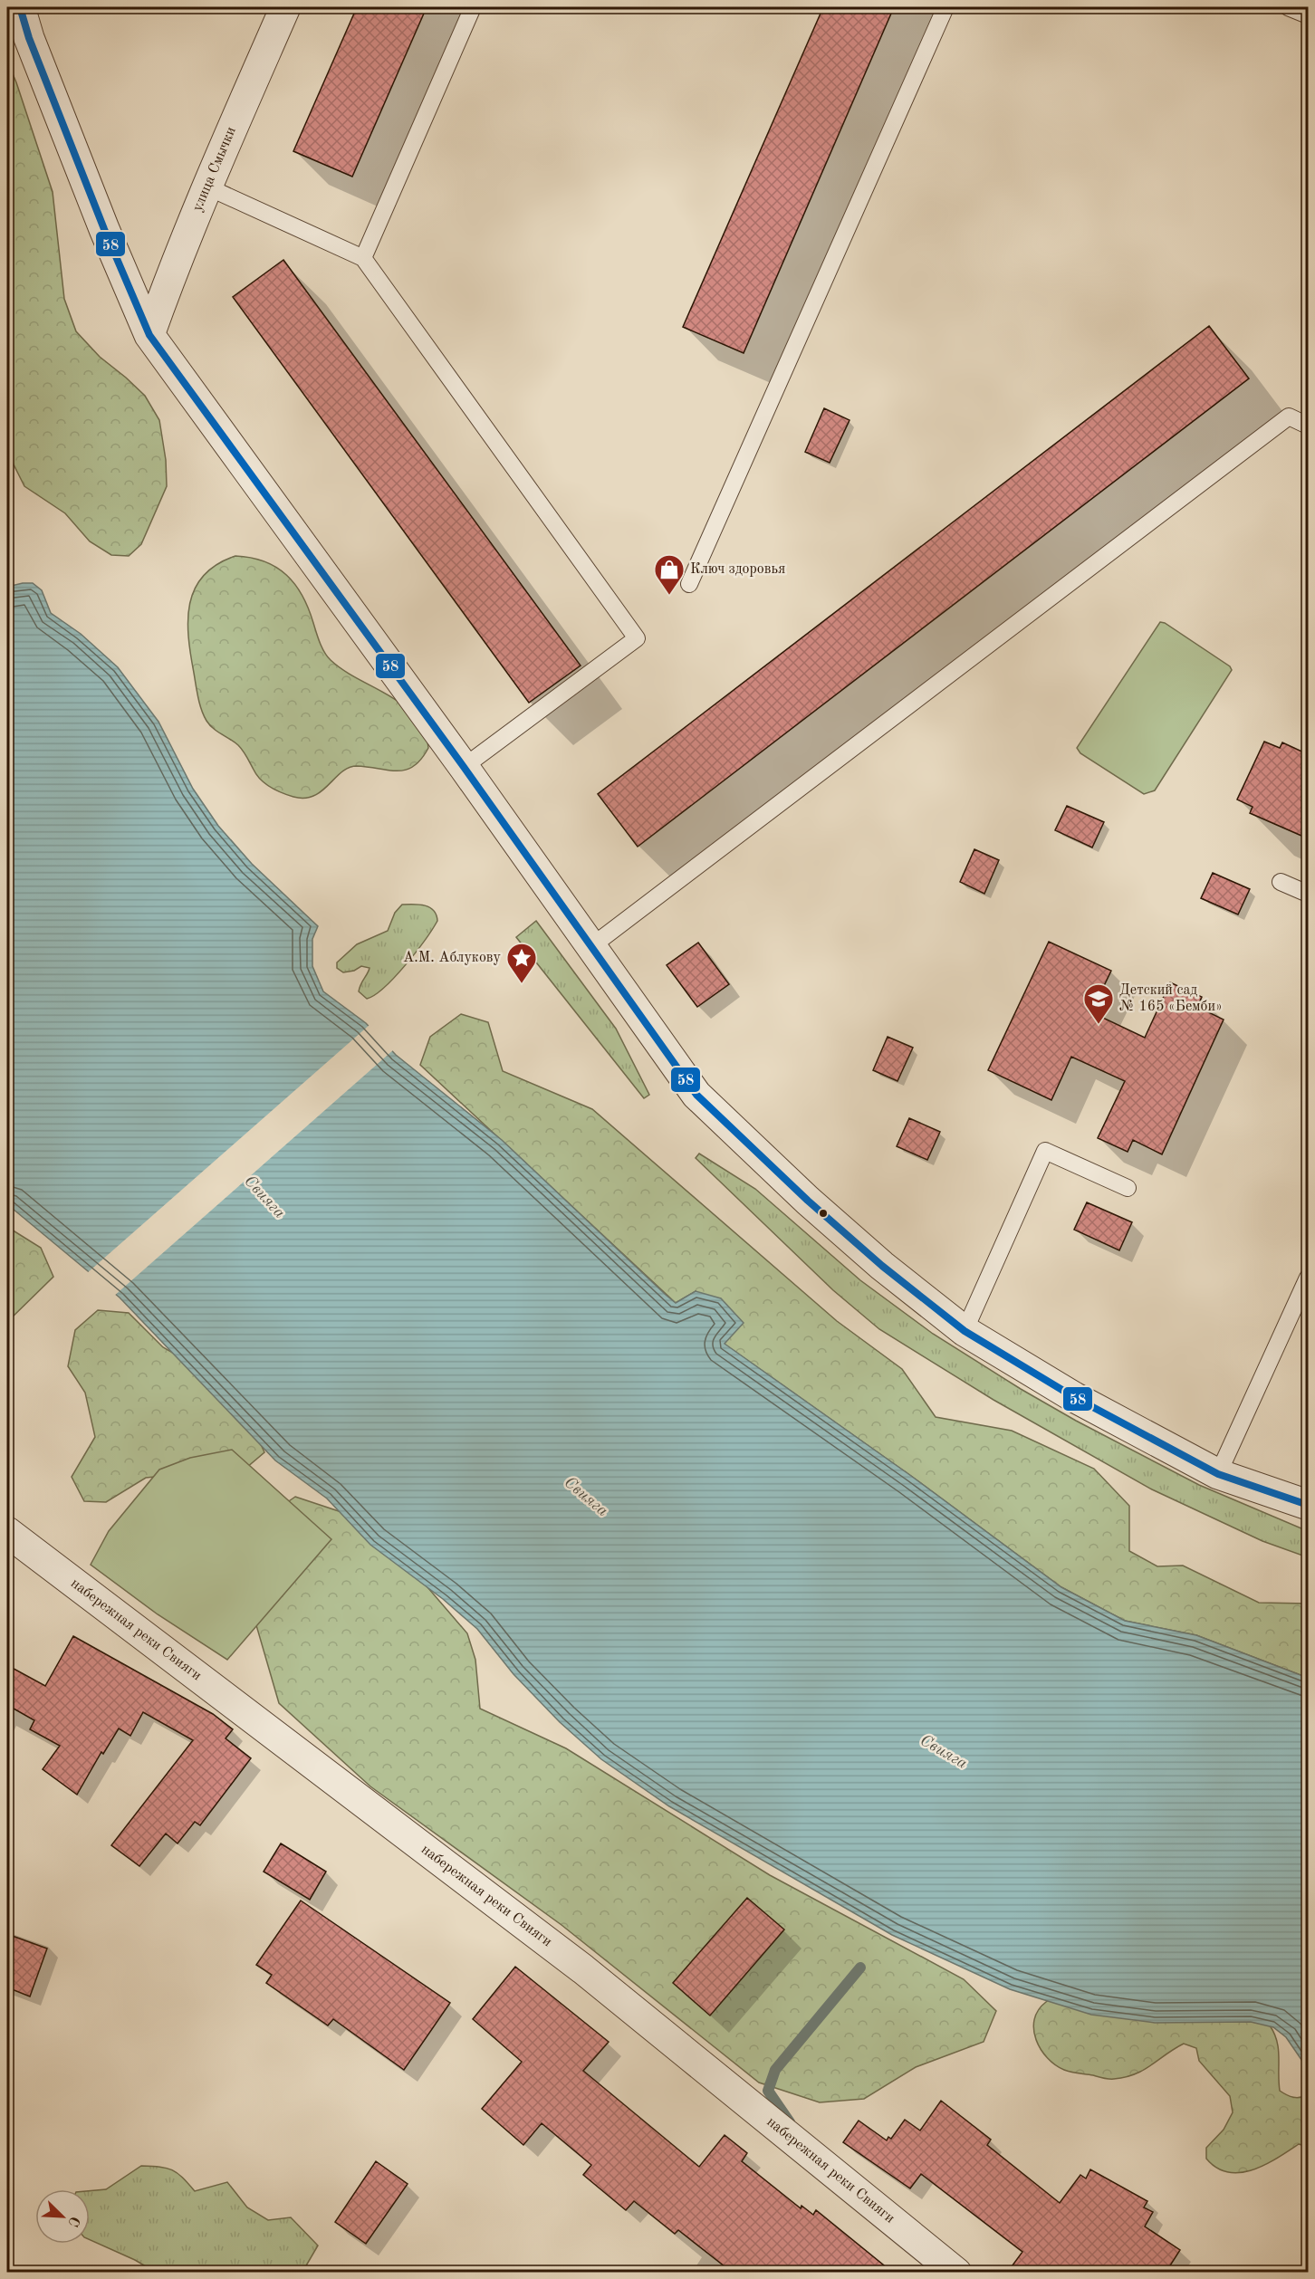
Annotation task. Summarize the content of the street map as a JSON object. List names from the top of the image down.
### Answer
{
  "streets": {
    "street": ["улица Смычки", "набережная реки Свияги"]
  },
  "water": ["Свияга"],
  "places": {
    "shop": ["Ключ здоровья"],
    "place": ["А.М. Аблукову"],
    "school or university": ["Детский сад № 165 «Бемби»"]
  },
  "lines": ["transit line 58"],
  "north": "bottom right"
}
